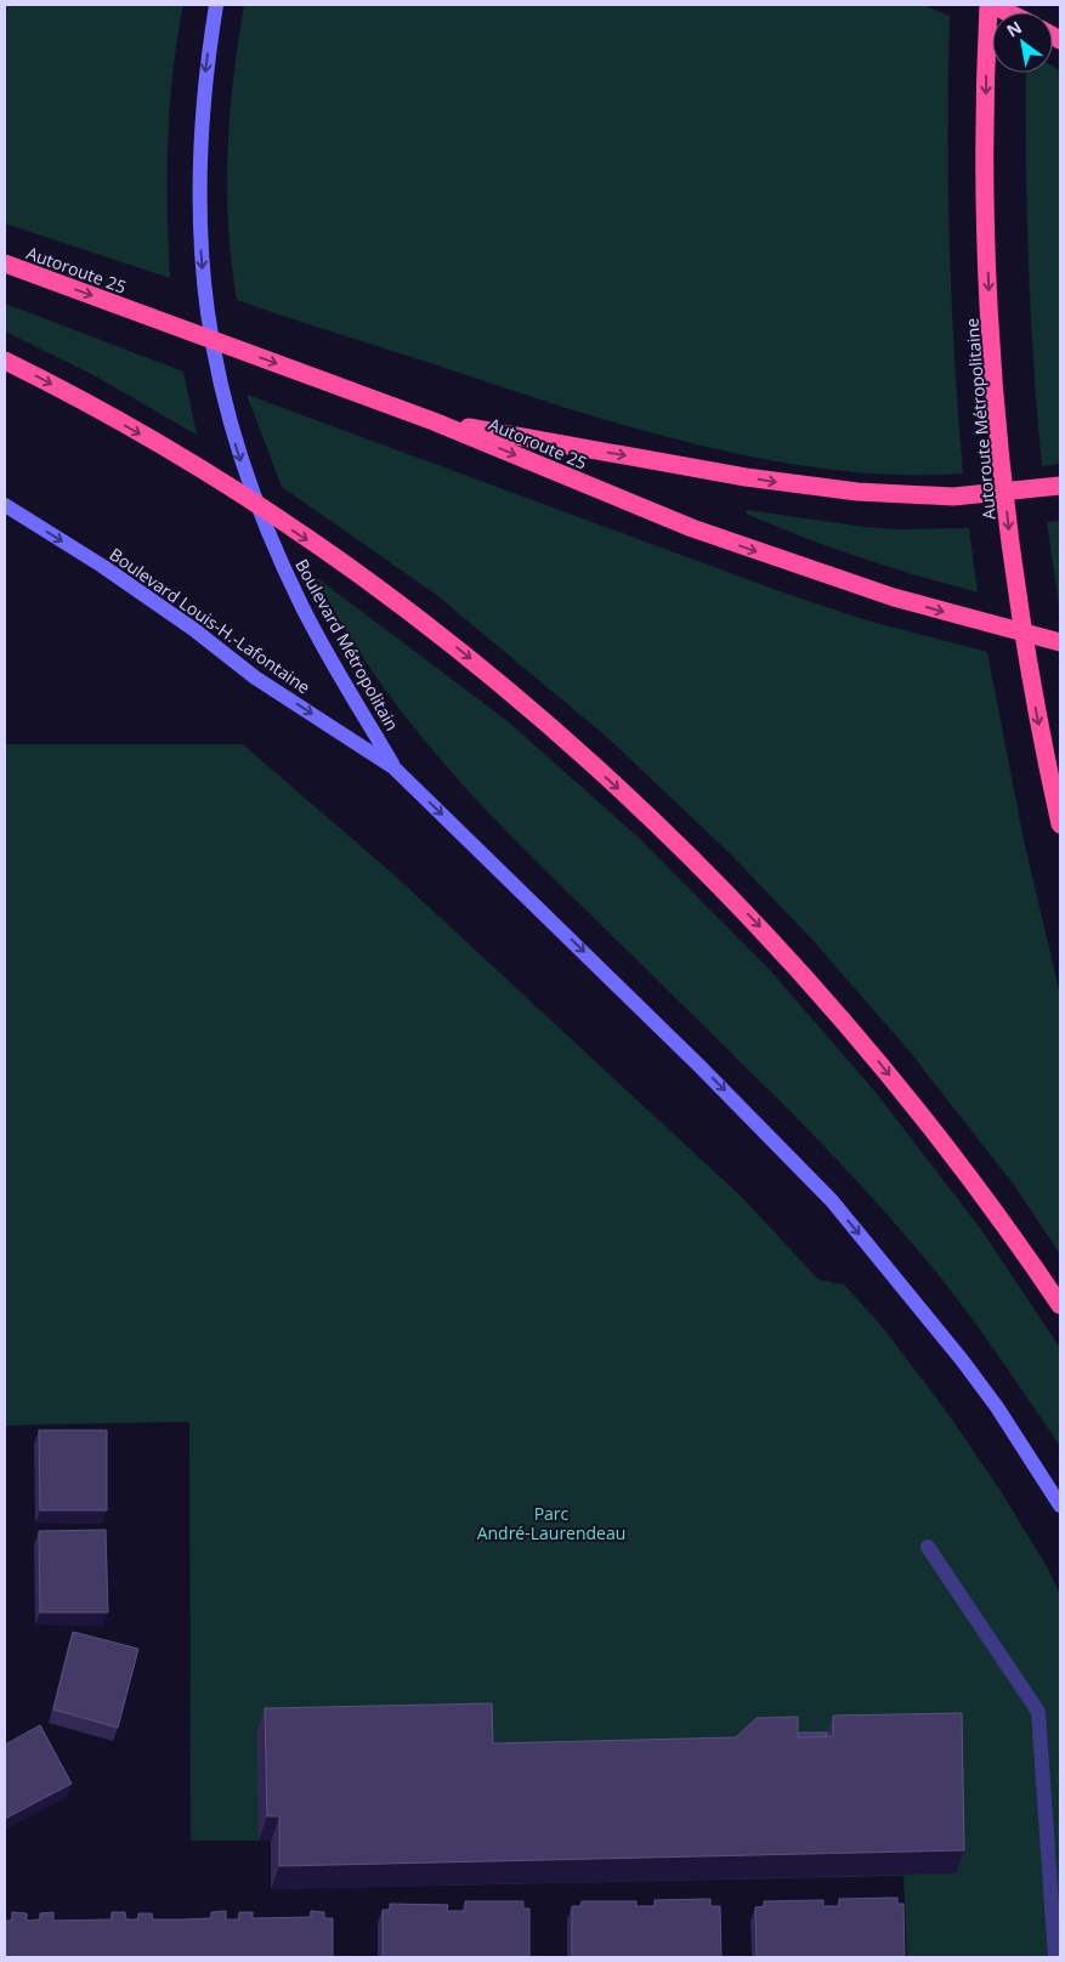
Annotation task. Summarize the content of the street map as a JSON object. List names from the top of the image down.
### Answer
{
  "streets": {
    "highway": ["Autoroute 25", "Autoroute Métropolitaine"],
    "main road": ["Boulevard Louis-H.-Lafontaine", "Boulevard Métropolitain"]
  },
  "crossings": [
    ["Boulevard Louis-H.-Lafontaine", "Boulevard Métropolitain"]
  ],
  "one_way": ["Autoroute Métropolitaine", "Boulevard Louis-H.-Lafontaine", "Boulevard Métropolitain"],
  "parks": ["Parc André-Laurendeau"],
  "north": "top left"
}
